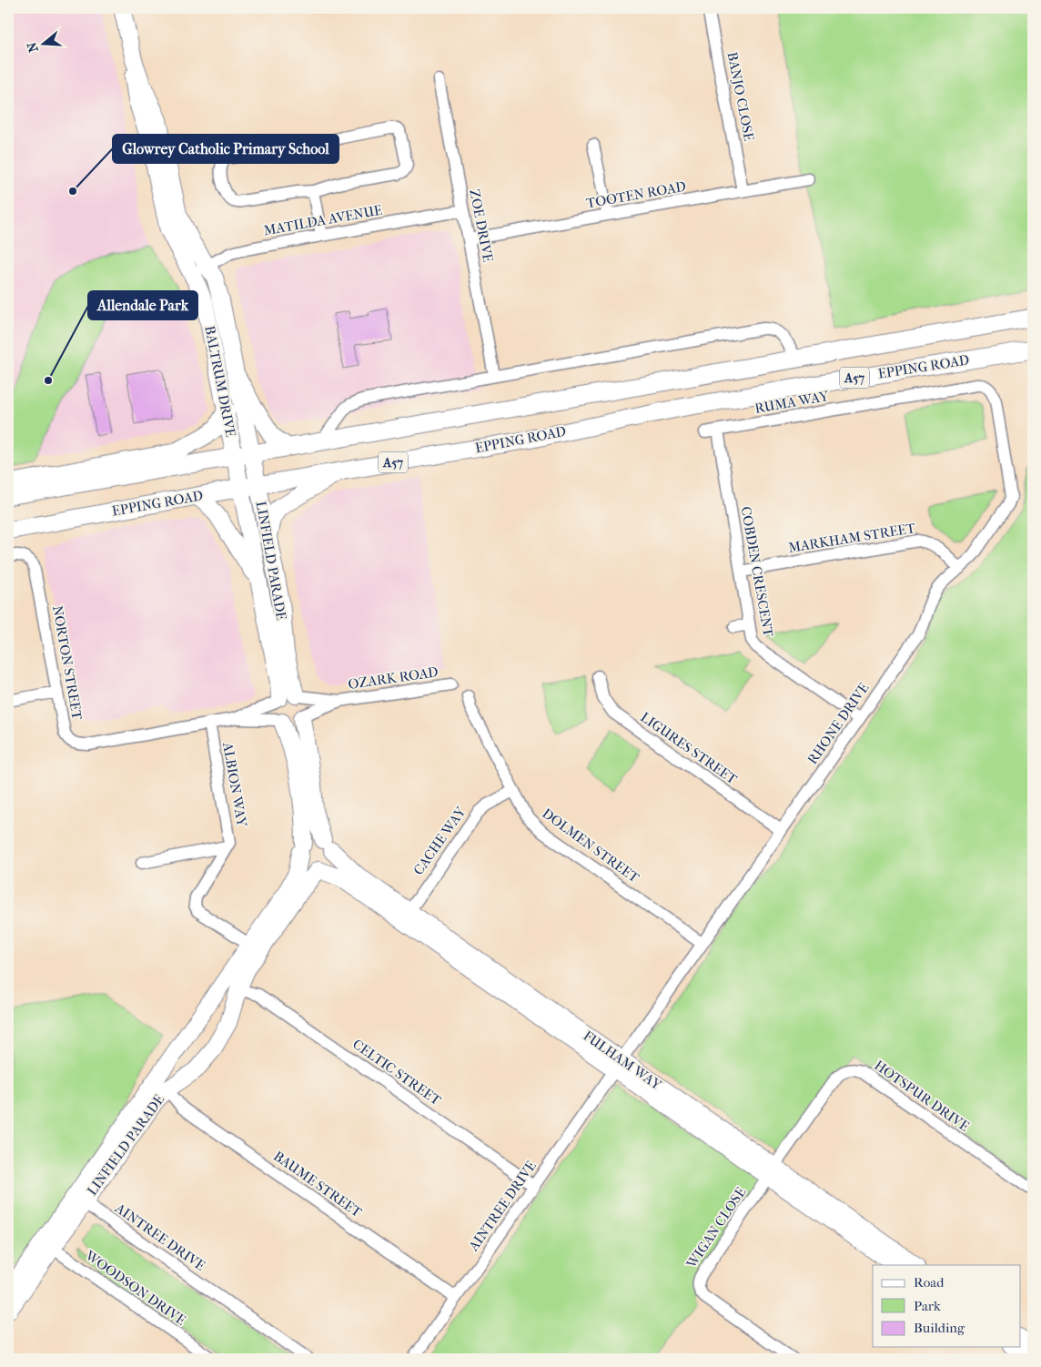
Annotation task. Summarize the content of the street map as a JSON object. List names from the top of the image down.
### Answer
{
  "streets": {
    "main road": ["EPPING ROAD", "A57"],
    "street": [
      "BANJO CLOSE",
      "TOOTEN ROAD",
      "MATILDA AVENUE",
      "ZOE DRIVE",
      "BALTRUM DRIVE",
      "RUMA WAY",
      "MARKHAM STREET",
      "LINFIELD PARADE",
      "COBDEN CRESCENT",
      "NORTON STREET",
      "OZARK ROAD",
      "RHONE DRIVE",
      "LIGURES STREET",
      "ALBION WAY",
      "CACHE WAY",
      "DOLMEN STREET",
      "FULHAM WAY",
      "CELTIC STREET",
      "HOTSPUR DRIVE",
      "BAUME STREET",
      "AINTREE DRIVE",
      "WIGAN CLOSE",
      "WOODSON DRIVE"
    ]
  },
  "crossings": [
    ["BANJO CLOSE", "TOOTEN ROAD"],
    ["TOOTEN ROAD", "ZOE DRIVE"],
    ["MATILDA AVENUE", "ZOE DRIVE"],
    ["MATILDA AVENUE", "BALTRUM DRIVE"],
    ["EPPING ROAD", "BALTRUM DRIVE"],
    ["EPPING ROAD", "LINFIELD PARADE"],
    ["BALTRUM DRIVE", "LINFIELD PARADE"],
    ["RUMA WAY", "COBDEN CRESCENT"],
    ["RUMA WAY", "RHONE DRIVE"],
    ["MARKHAM STREET", "COBDEN CRESCENT"],
    ["MARKHAM STREET", "RHONE DRIVE"],
    ["LINFIELD PARADE", "NORTON STREET"],
    ["LINFIELD PARADE", "FULHAM WAY"],
    ["LINFIELD PARADE", "CELTIC STREET"],
    ["LINFIELD PARADE", "BAUME STREET"],
    ["LINFIELD PARADE", "AINTREE DRIVE"],
    ["LINFIELD PARADE", "WOODSON DRIVE"],
    ["COBDEN CRESCENT", "RHONE DRIVE"],
    ["NORTON STREET", "ALBION WAY"],
    ["RHONE DRIVE", "LIGURES STREET"],
    ["RHONE DRIVE", "DOLMEN STREET"],
    ["RHONE DRIVE", "FULHAM WAY"],
    ["RHONE DRIVE", "AINTREE DRIVE"],
    ["CACHE WAY", "DOLMEN STREET"],
    ["CACHE WAY", "FULHAM WAY"],
    ["FULHAM WAY", "HOTSPUR DRIVE"],
    ["FULHAM WAY", "AINTREE DRIVE"],
    ["FULHAM WAY", "WIGAN CLOSE"],
    ["CELTIC STREET", "AINTREE DRIVE"],
    ["HOTSPUR DRIVE", "WIGAN CLOSE"],
    ["BAUME STREET", "AINTREE DRIVE"]
  ],
  "places": ["Glowrey Catholic Primary School", "Allendale Park"],
  "legend": ["Road", "Park", "Building"],
  "north": "left"
}
